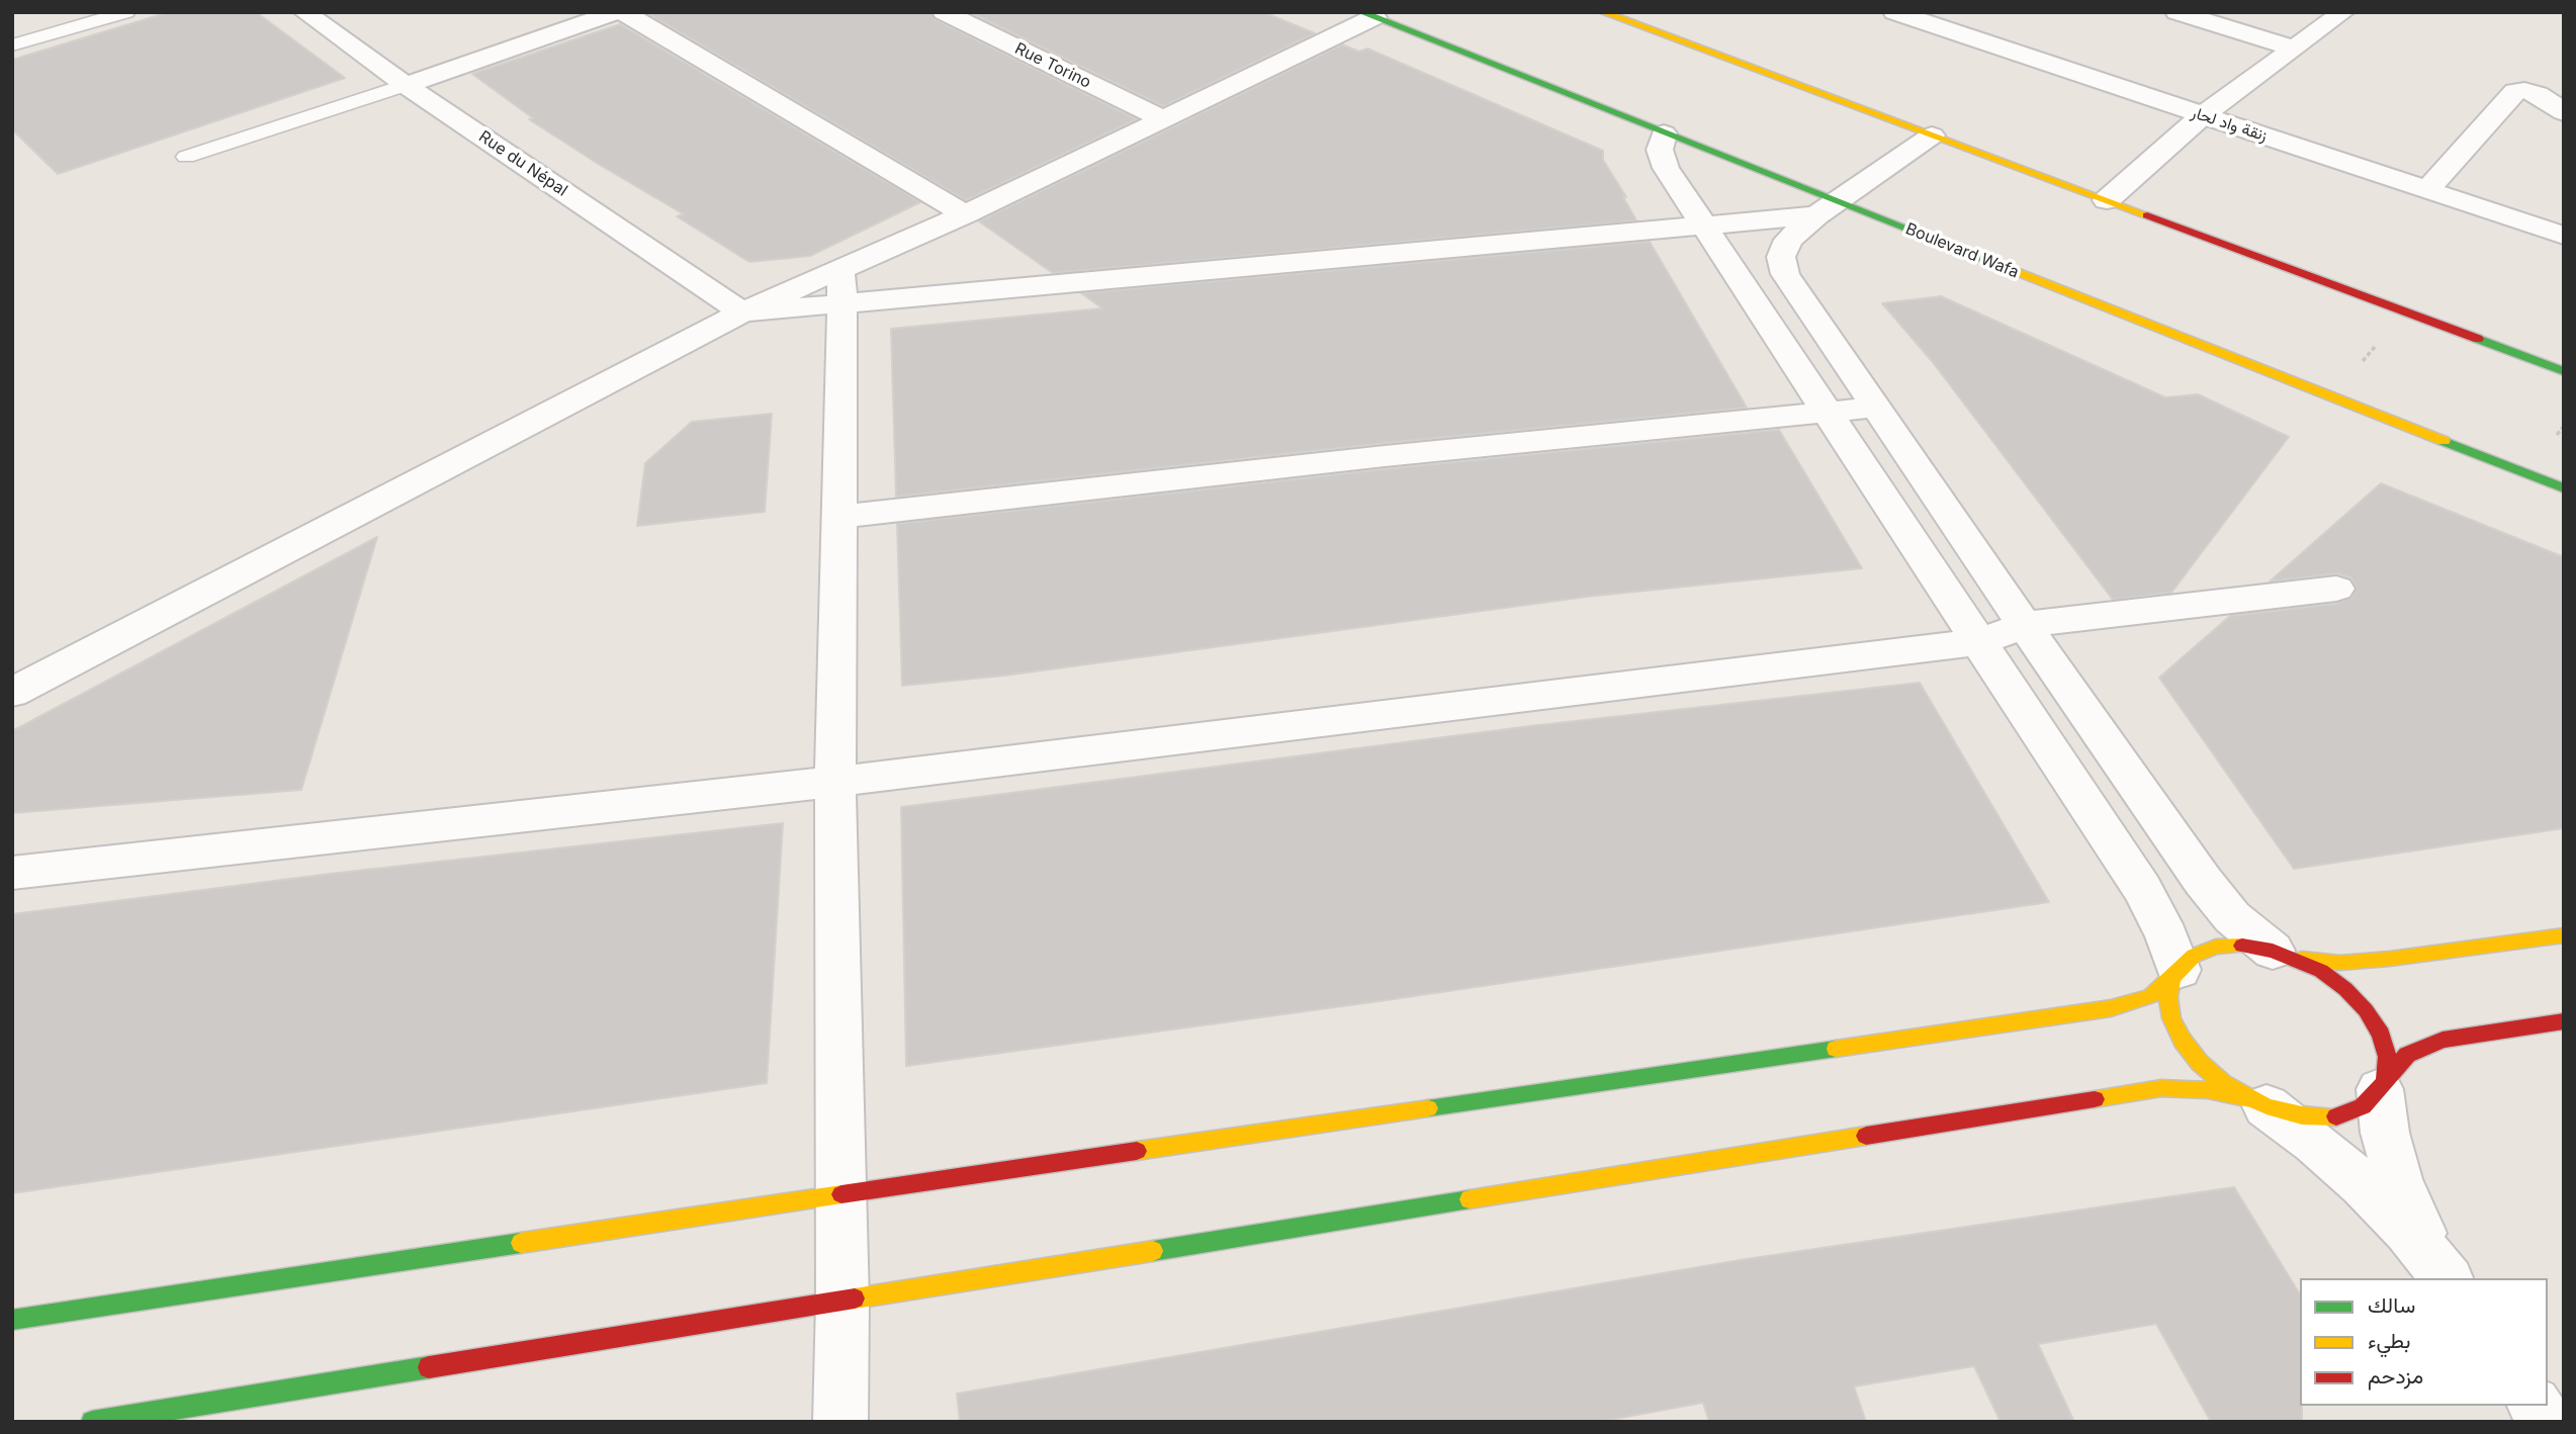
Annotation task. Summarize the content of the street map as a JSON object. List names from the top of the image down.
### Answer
{
  "streets": {
    "street": [
      "Rue Torino",
      "زنقة واد لحار",
      "Rue du Népal",
      "Boulevard Wafa"
    ]
  },
  "legend": ["سالك", "بطيء", "مزدحم"]
}
